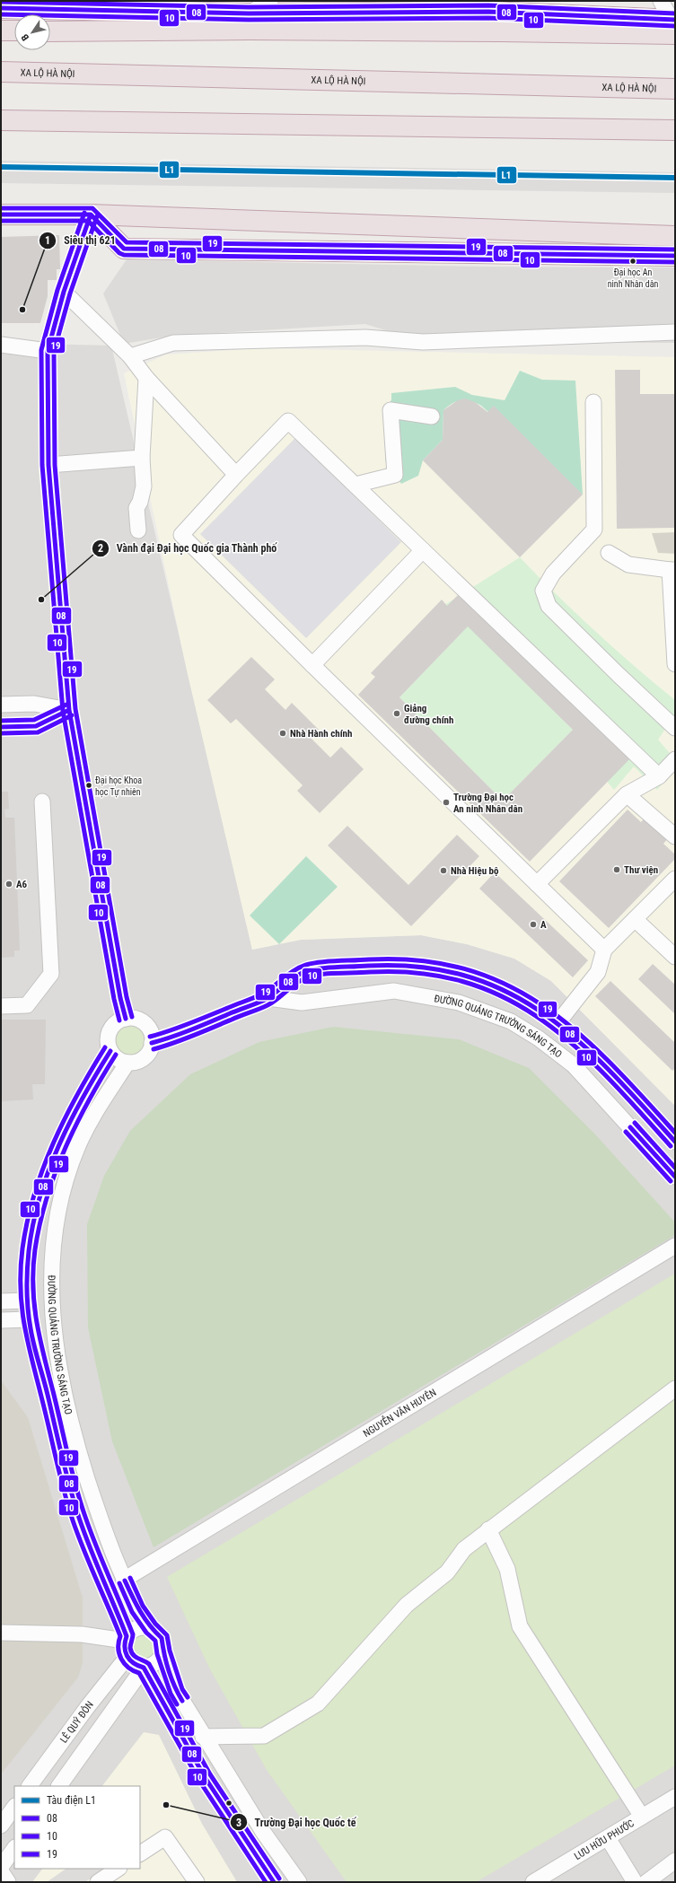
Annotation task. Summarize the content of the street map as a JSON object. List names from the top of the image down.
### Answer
{
  "streets": {
    "highway": ["XA LỘ HÀ NỘI"],
    "street": [
      "ĐƯỜNG QUẢNG TRƯỜNG SÁNG TẠO",
      "NGUYỄN VĂN HUYÊN",
      "LÊ QUÝ ĐÔN",
      "LƯU HỮU PHƯỚC"
    ]
  },
  "crossings": [
    ["ĐƯỜNG QUẢNG TRƯỜNG SÁNG TẠO", "NGUYỄN VĂN HUYÊN"],
    ["ĐƯỜNG QUẢNG TRƯỜNG SÁNG TẠO", "LÊ QUÝ ĐÔN"]
  ],
  "places": [
    "Đại học An ninh Nhân dân",
    "Siêu thị 621",
    "Vành đại Đại học Quốc gia Thành phố",
    "Giảng đường chính",
    "Nhà Hành chính",
    "Đại học Khoa học Tự nhiên",
    "Trường Đại học An ninh Nhân dân",
    "Thư viện",
    "Nhà Hiệu bộ",
    "A6",
    "A",
    "Trường Đại học Quốc tế"
  ],
  "lines": [
    "transit line 19",
    "transit line 08",
    "transit line 10",
    "metro line L1"
  ],
  "legend": [
    "Tàu điện L1",
    "08",
    "10",
    "19"
  ],
  "north": "bottom left"
}
